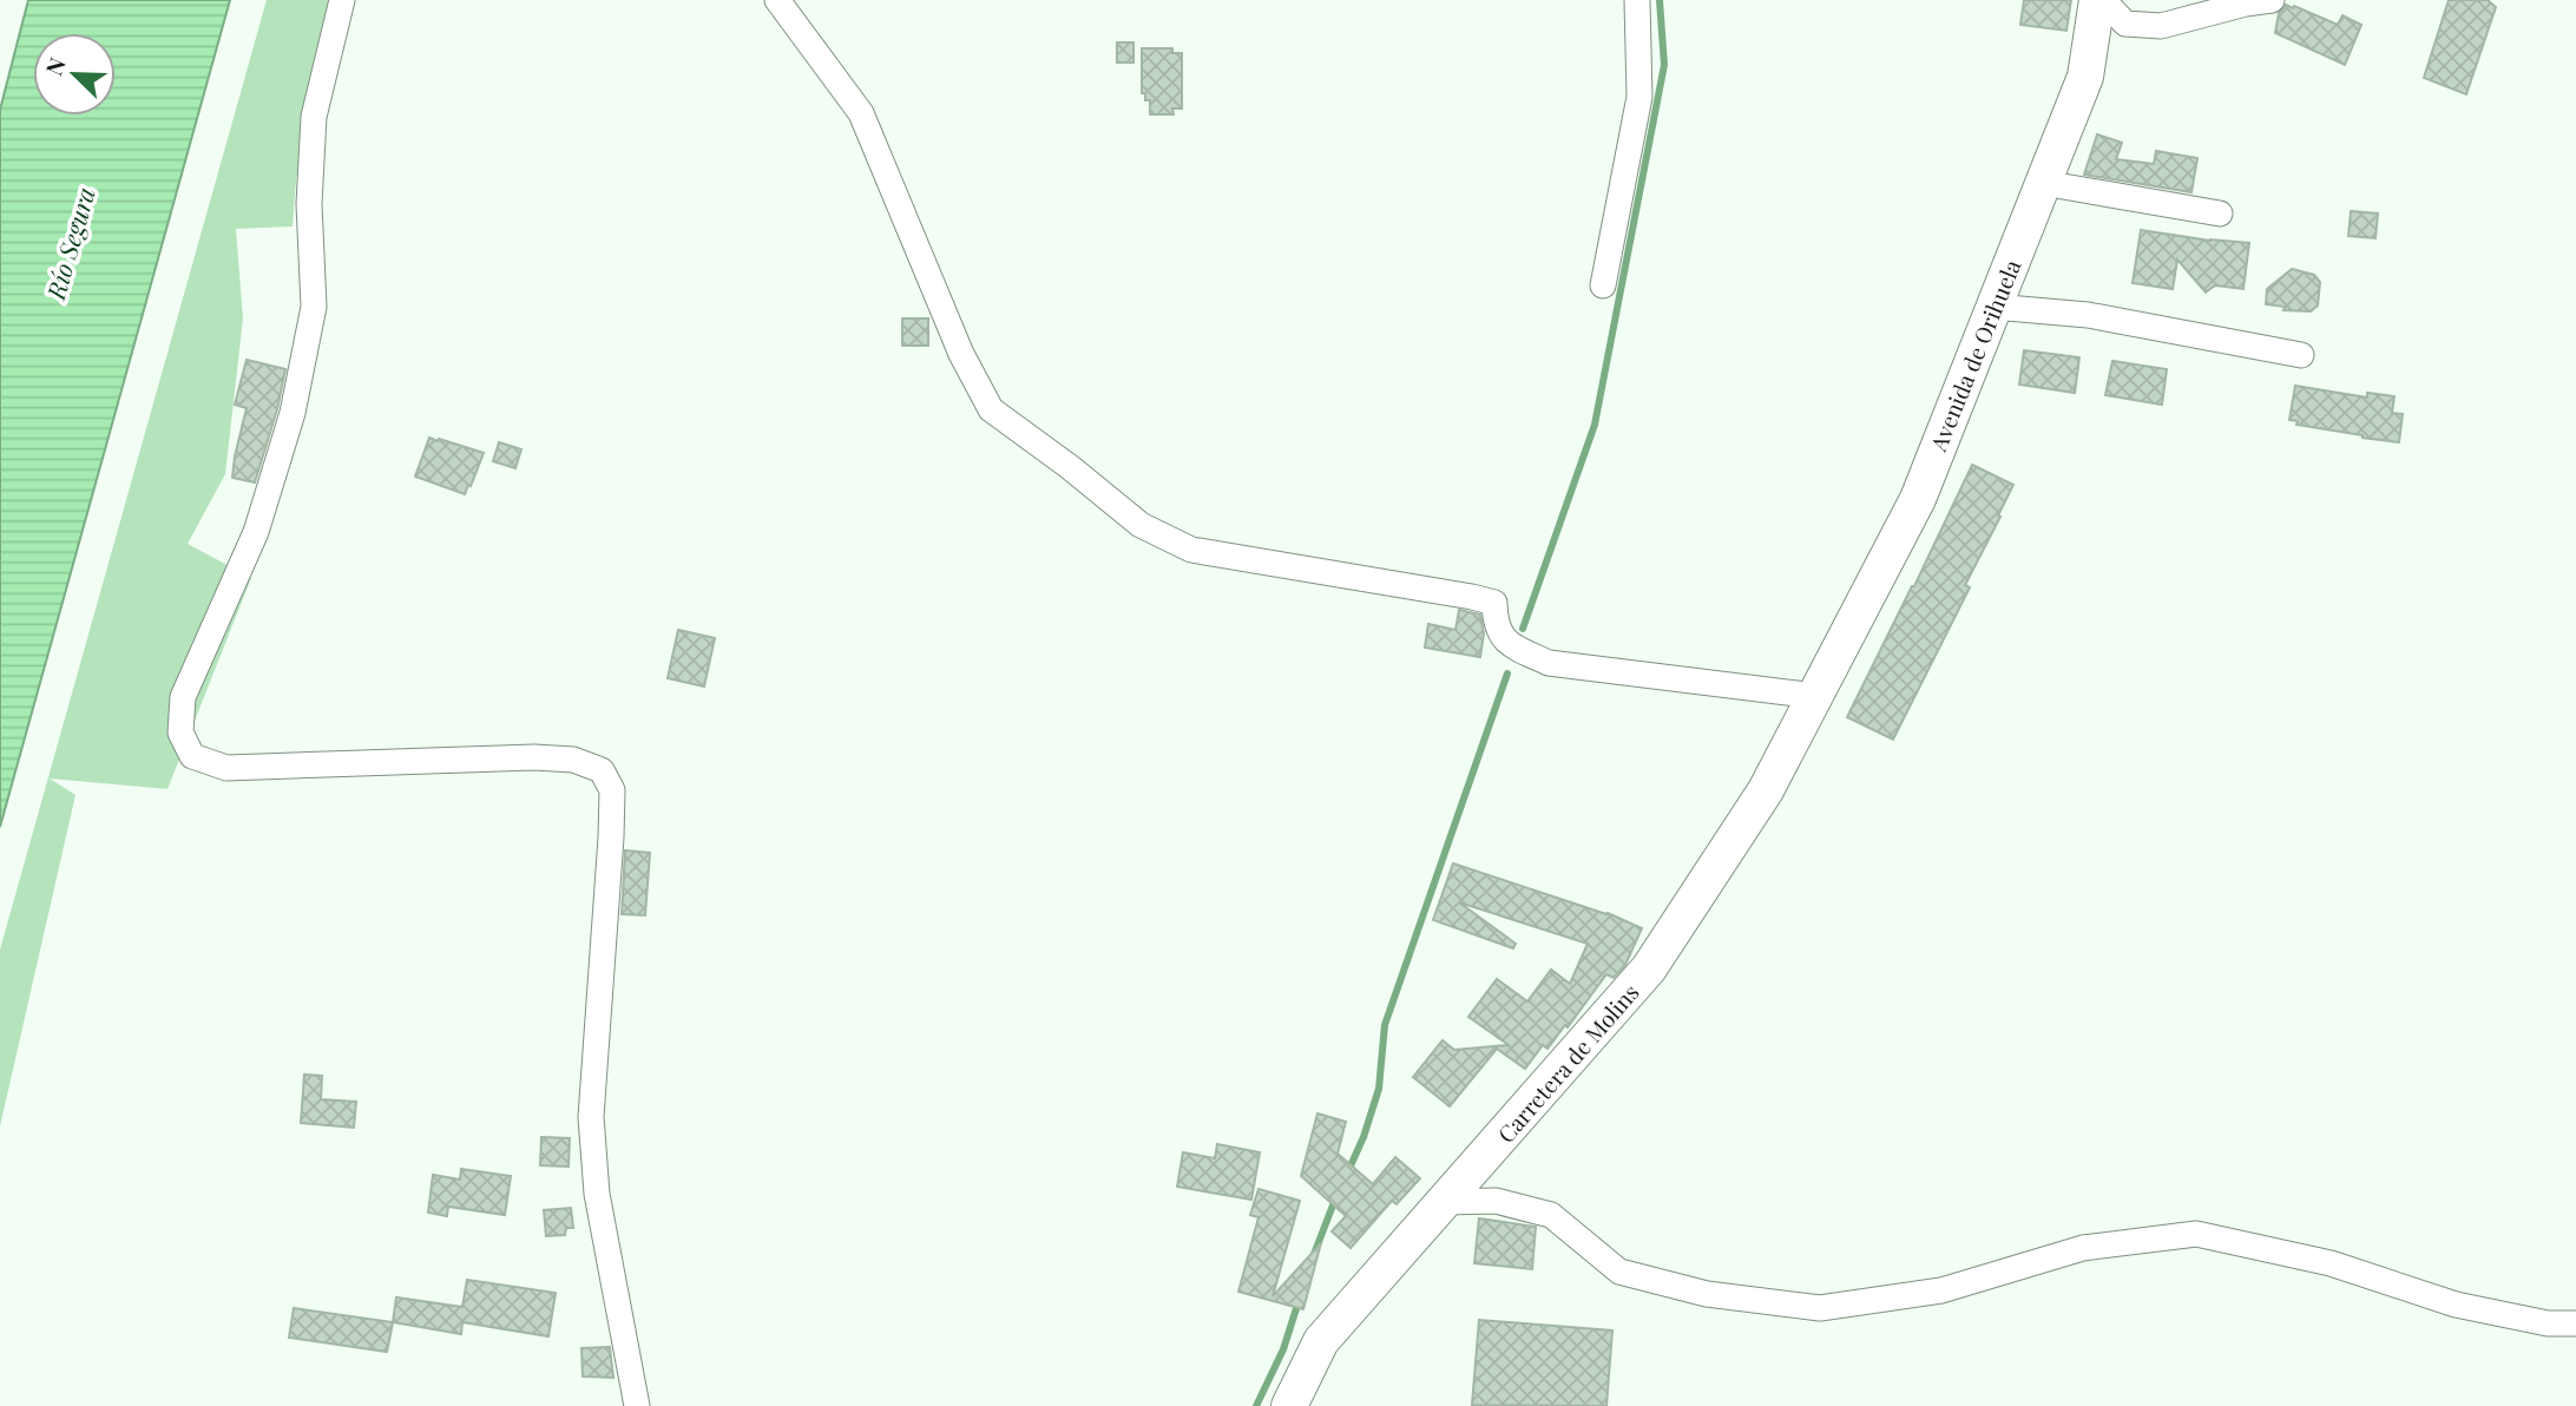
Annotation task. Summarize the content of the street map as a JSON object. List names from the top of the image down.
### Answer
{
  "streets": {
    "street": ["Avenida de Orihuela", "Carretera de Molins"]
  },
  "crossings": [
    ["Avenida de Orihuela", "Carretera de Molins"]
  ],
  "water": ["Río Segura"],
  "north": "top left"
}
